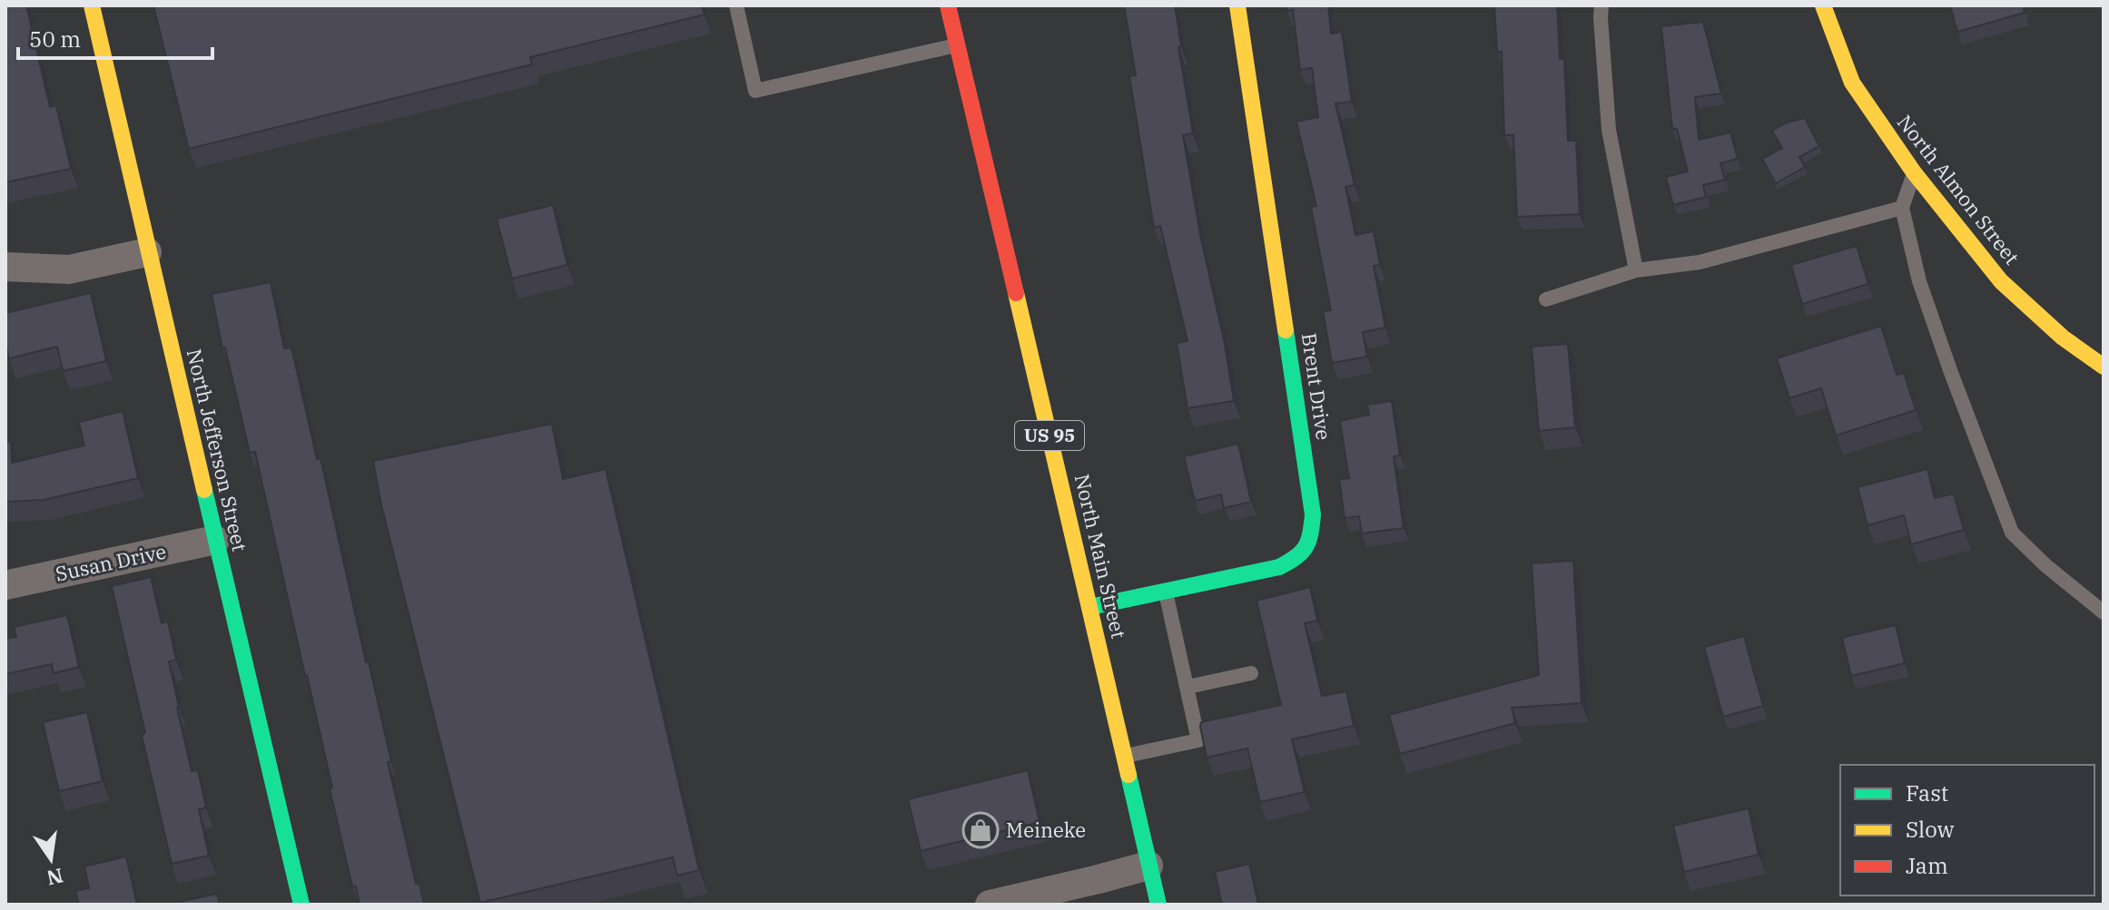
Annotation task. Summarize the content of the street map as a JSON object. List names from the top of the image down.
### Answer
{
  "streets": {
    "main road": [
      "North Almon Street",
      "Brent Drive",
      "US 95",
      "North Jefferson Street",
      "North Main Street"
    ],
    "street": ["Susan Drive"]
  },
  "crossings": [
    ["Brent Drive", "North Main Street"],
    ["North Jefferson Street", "Susan Drive"]
  ],
  "places": {
    "shop": ["Meineke"]
  },
  "legend": ["Fast", "Slow", "Jam"],
  "scale_bar": "50 m",
  "north": "bottom"
}
